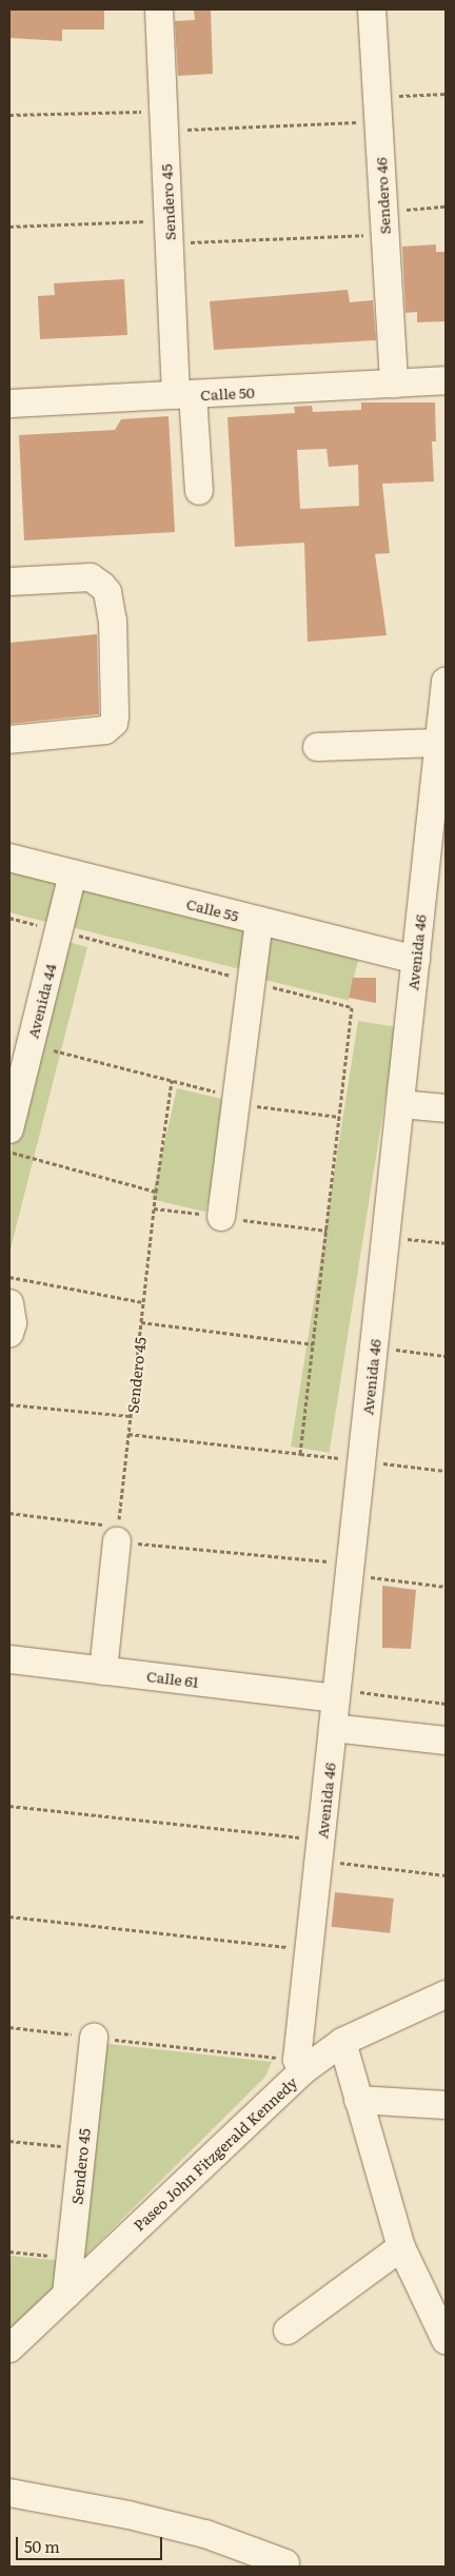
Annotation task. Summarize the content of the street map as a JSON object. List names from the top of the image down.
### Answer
{
  "streets": {
    "street": [
      "Sendero 46",
      "Sendero 45",
      "Calle 50",
      "Calle 55",
      "Avenida 46",
      "Avenida 44",
      "Calle 61",
      "Paseo John Fitzgerald Kennedy"
    ]
  },
  "crossings": [
    ["Sendero 46", "Calle 50"],
    ["Sendero 45", "Calle 50"],
    ["Sendero 45", "Paseo John Fitzgerald Kennedy"],
    ["Calle 55", "Avenida 46"],
    ["Calle 55", "Avenida 44"],
    ["Avenida 46", "Calle 61"],
    ["Avenida 46", "Paseo John Fitzgerald Kennedy"]
  ],
  "scale_bar": "50 m"
}
